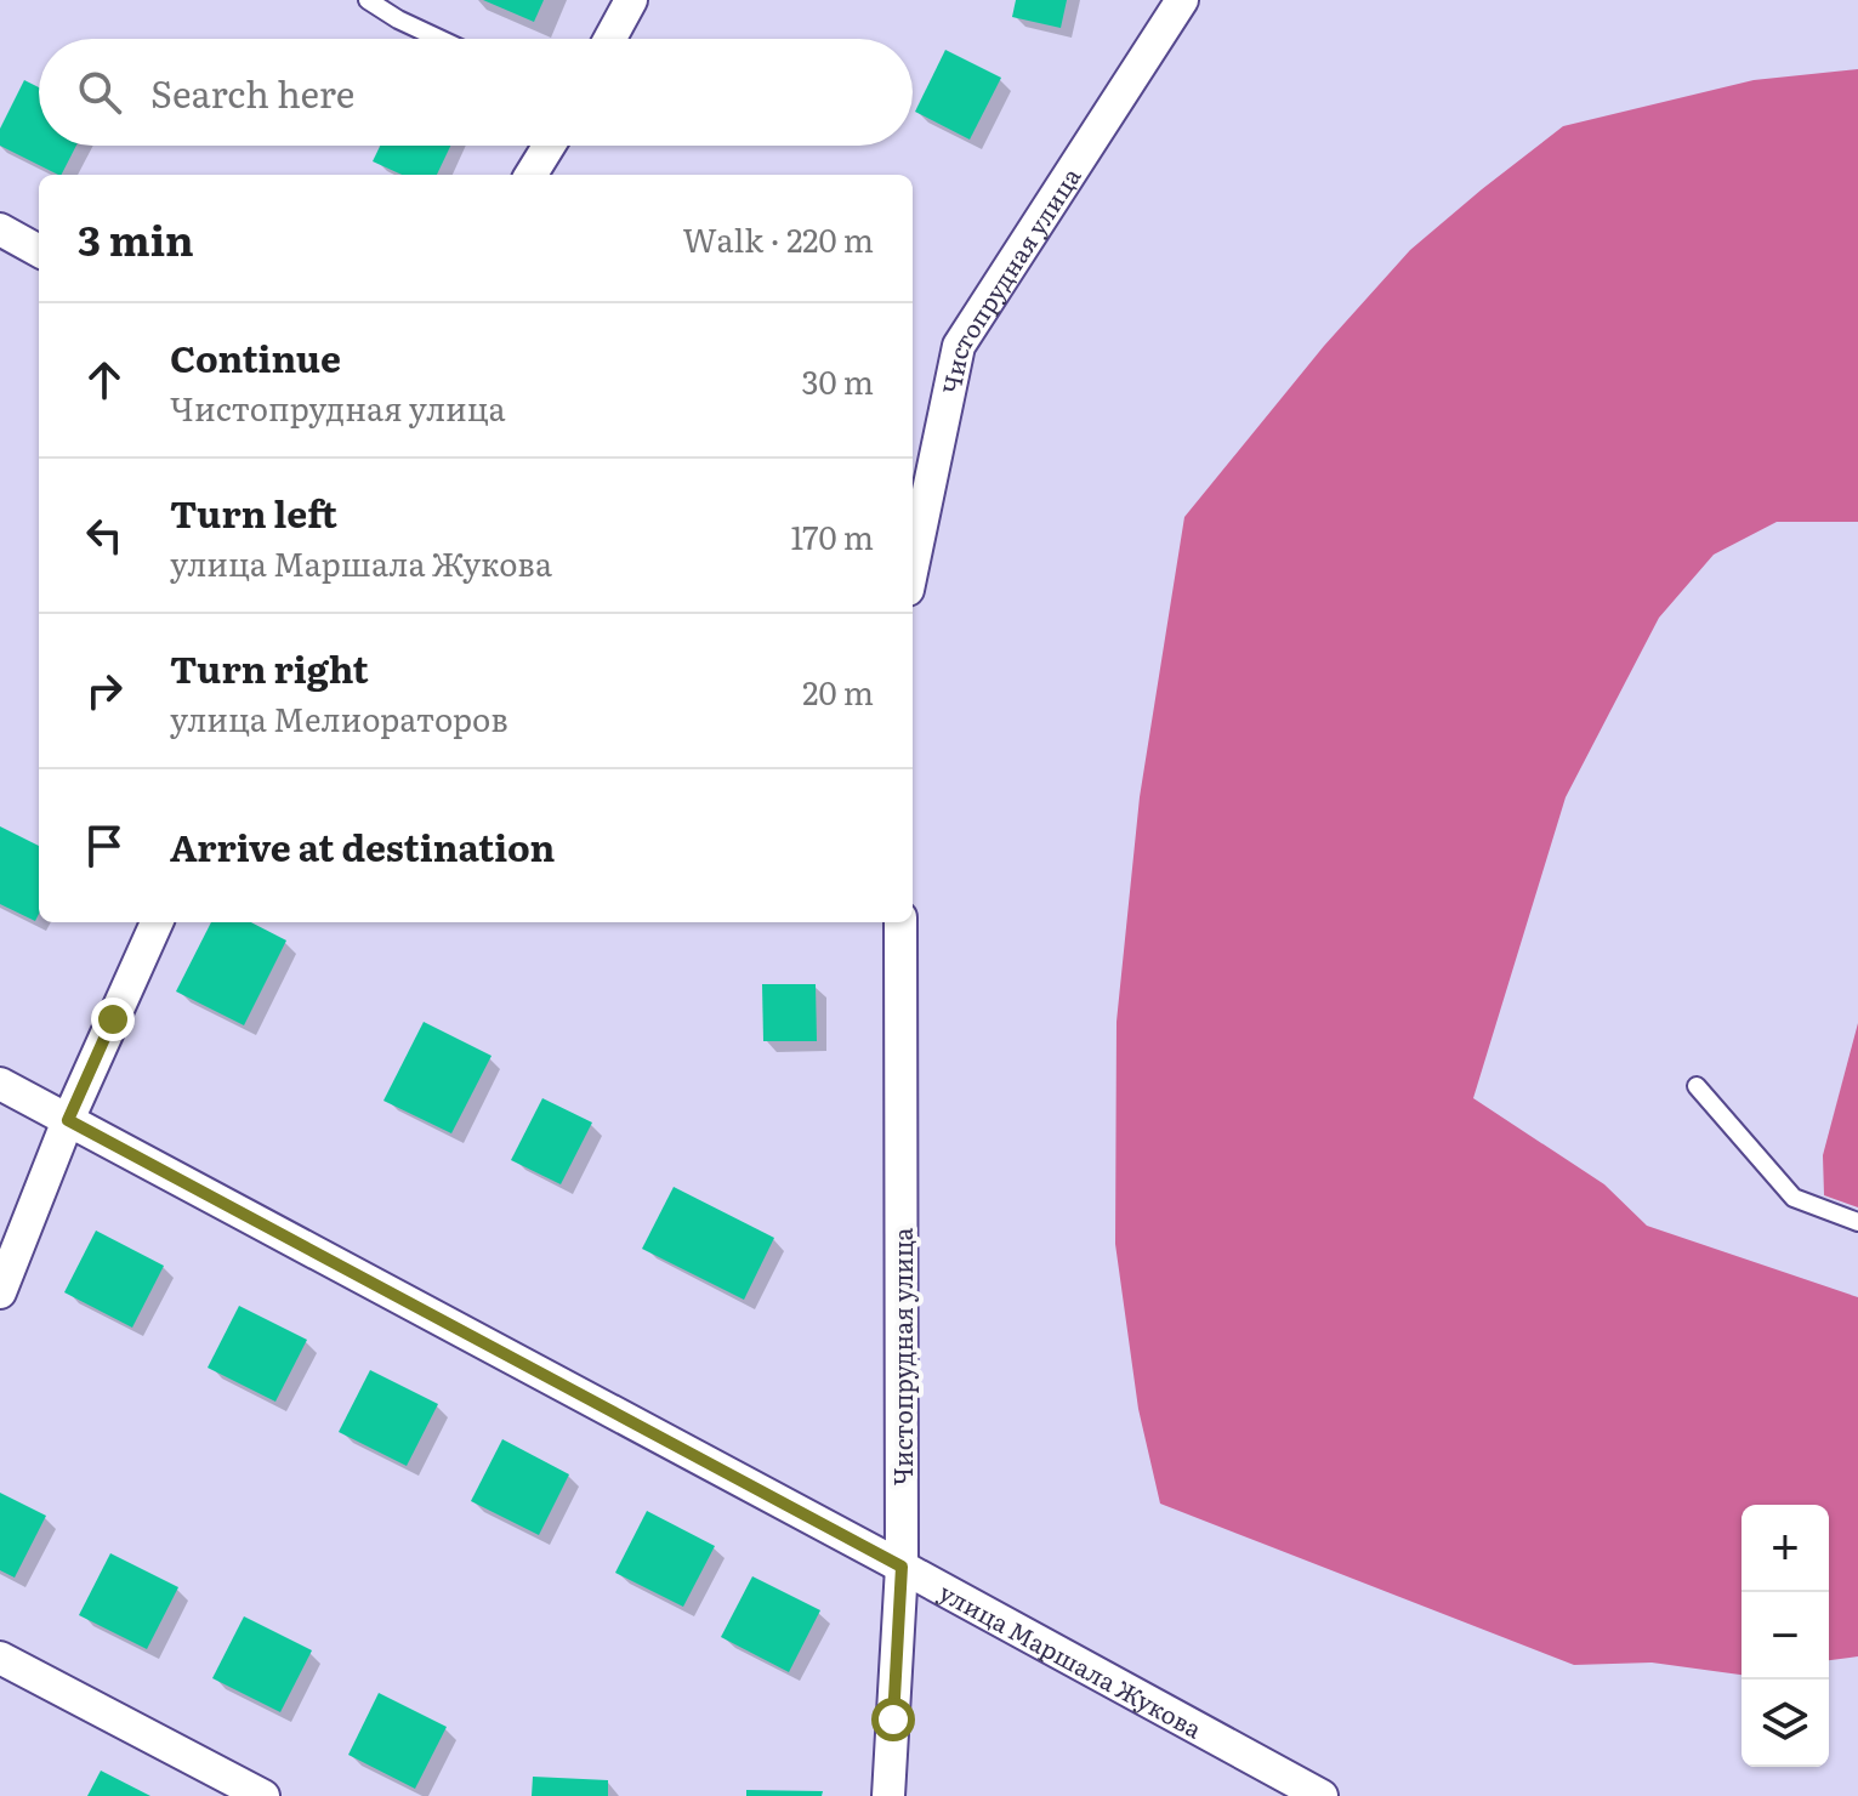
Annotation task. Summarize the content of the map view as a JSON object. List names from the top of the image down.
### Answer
{
  "streets": {
    "street": ["Чистопрудная улица", "улица Маршала Жукова"]
  },
  "crossings": [
    ["Чистопрудная улица", "улица Маршала Жукова"]
  ],
  "page": {
    "search": "Search here",
    "heading": ["3 min", "Walk · 220 m"],
    "list": [
      ["Continue", "Чистопрудная улица", "30 m"],
      ["Turn left", "улица Маршала Жукова", "170 m"],
      ["Turn right", "улица Мелиораторов", "20 m"],
      "Arrive at destination"
    ],
    "map_buttons": ["+", "−"]
  }
}
